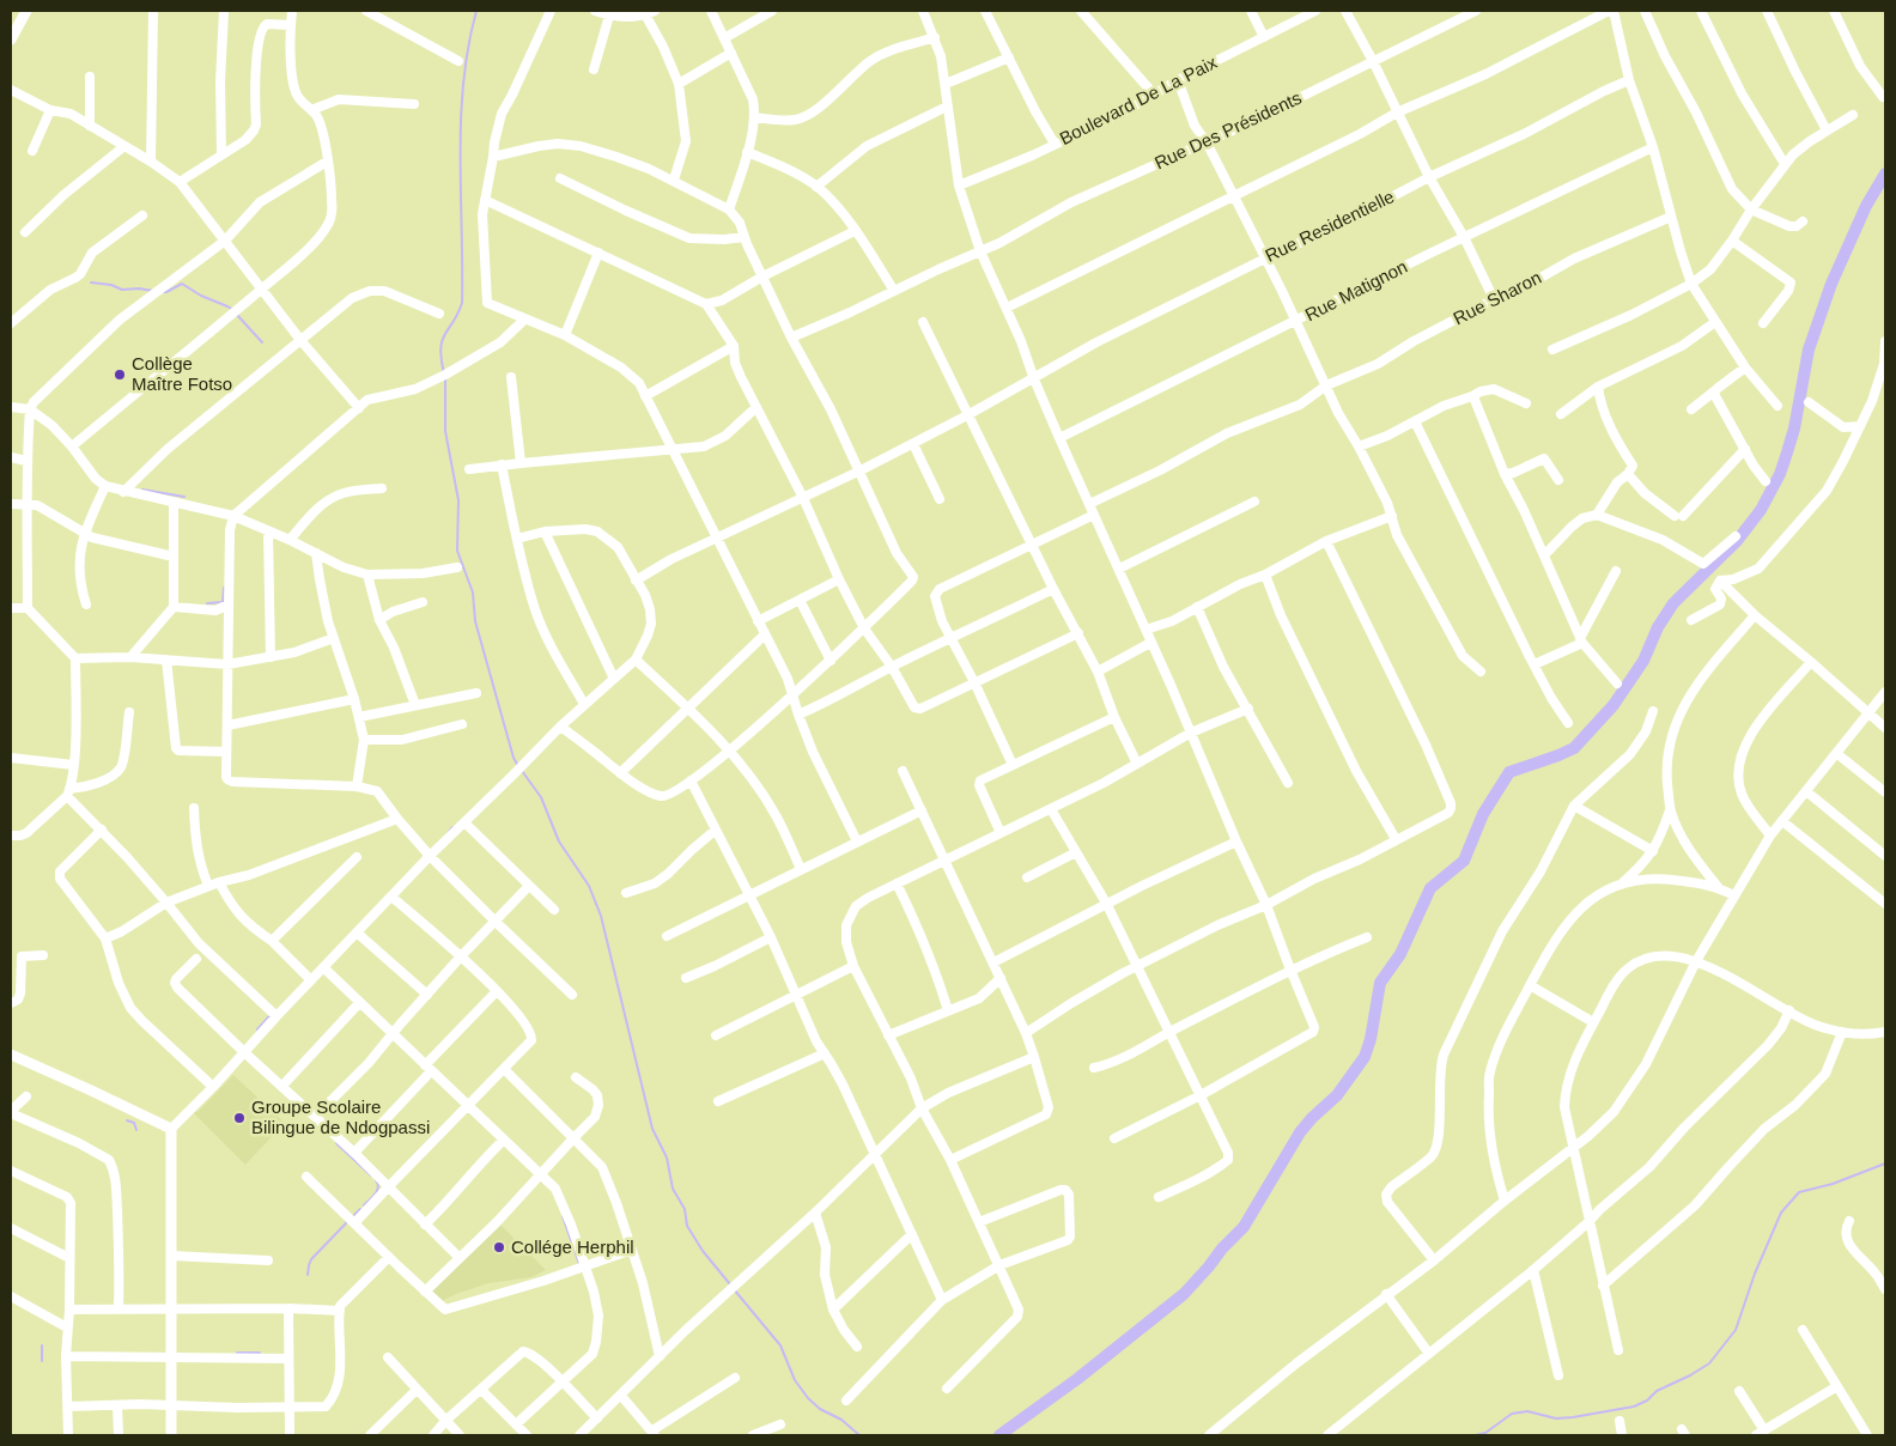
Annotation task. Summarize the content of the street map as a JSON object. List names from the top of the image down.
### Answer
{
  "streets": {
    "street": [
      "Boulevard De La Paix",
      "Rue Des Présidents",
      "Rue Residentielle",
      "Rue Matignon",
      "Rue Sharon"
    ]
  },
  "places": ["Collège Maître Fotso", "Groupe Scolaire Bilingue de Ndogpassi", "Collége Herphil"]
}
